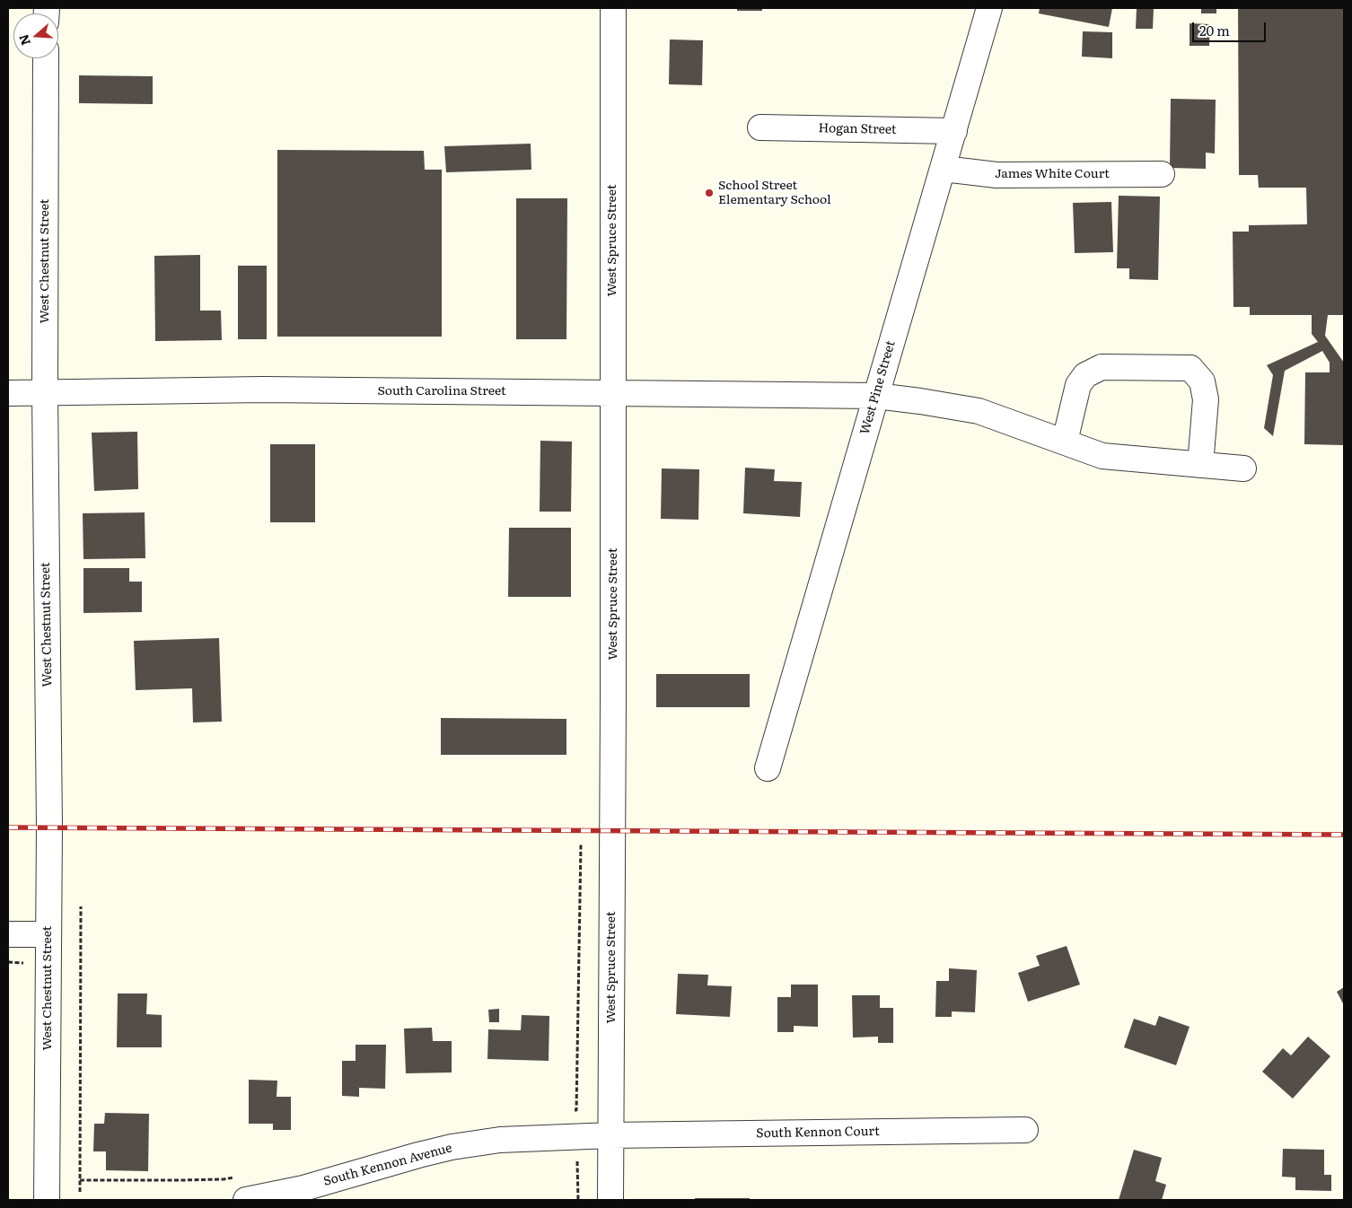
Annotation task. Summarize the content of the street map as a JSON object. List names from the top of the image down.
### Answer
{
  "streets": {
    "street": [
      "Hogan Street",
      "James White Court",
      "West Spruce Street",
      "West Chestnut Street",
      "West Pine Street",
      "South Carolina Street",
      "South Kennon Court",
      "South Kennon Avenue"
    ]
  },
  "crossings": [
    ["Hogan Street", "West Pine Street"],
    ["James White Court", "West Pine Street"],
    ["West Spruce Street", "South Carolina Street"],
    ["West Spruce Street", "South Kennon Court"],
    ["West Spruce Street", "South Kennon Avenue"],
    ["West Chestnut Street", "South Carolina Street"],
    ["West Pine Street", "South Carolina Street"],
    ["South Kennon Court", "South Kennon Avenue"]
  ],
  "places": ["School Street Elementary School"],
  "scale_bar": "20 m",
  "north": "left"
}
